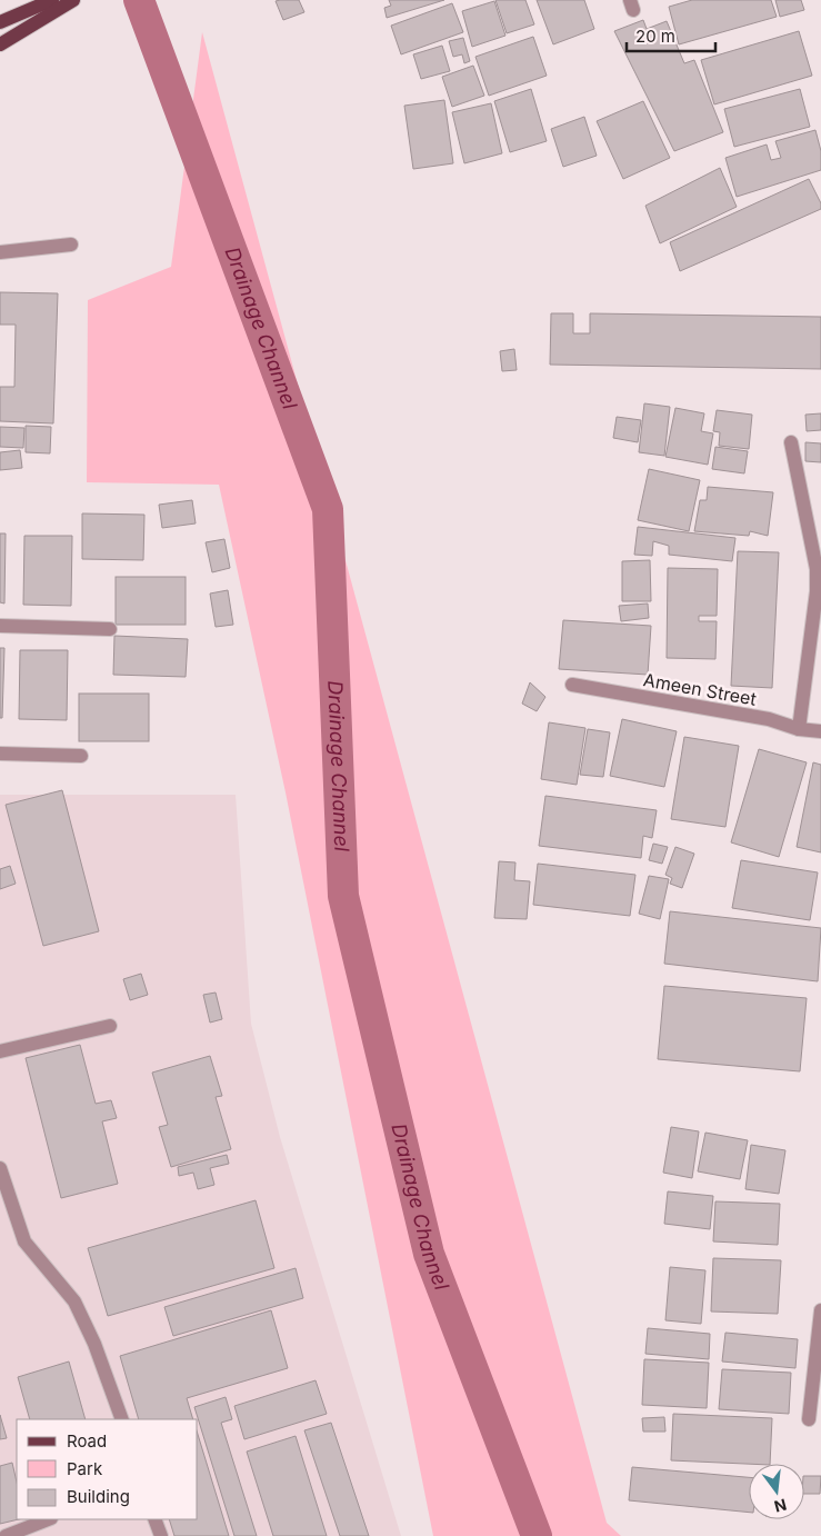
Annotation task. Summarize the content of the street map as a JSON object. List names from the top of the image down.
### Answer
{
  "streets": {
    "street": ["Ameen Street"]
  },
  "water": ["Drainage Channel"],
  "legend": ["Road", "Park", "Building"],
  "scale_bar": "20 m",
  "north": "bottom"
}
